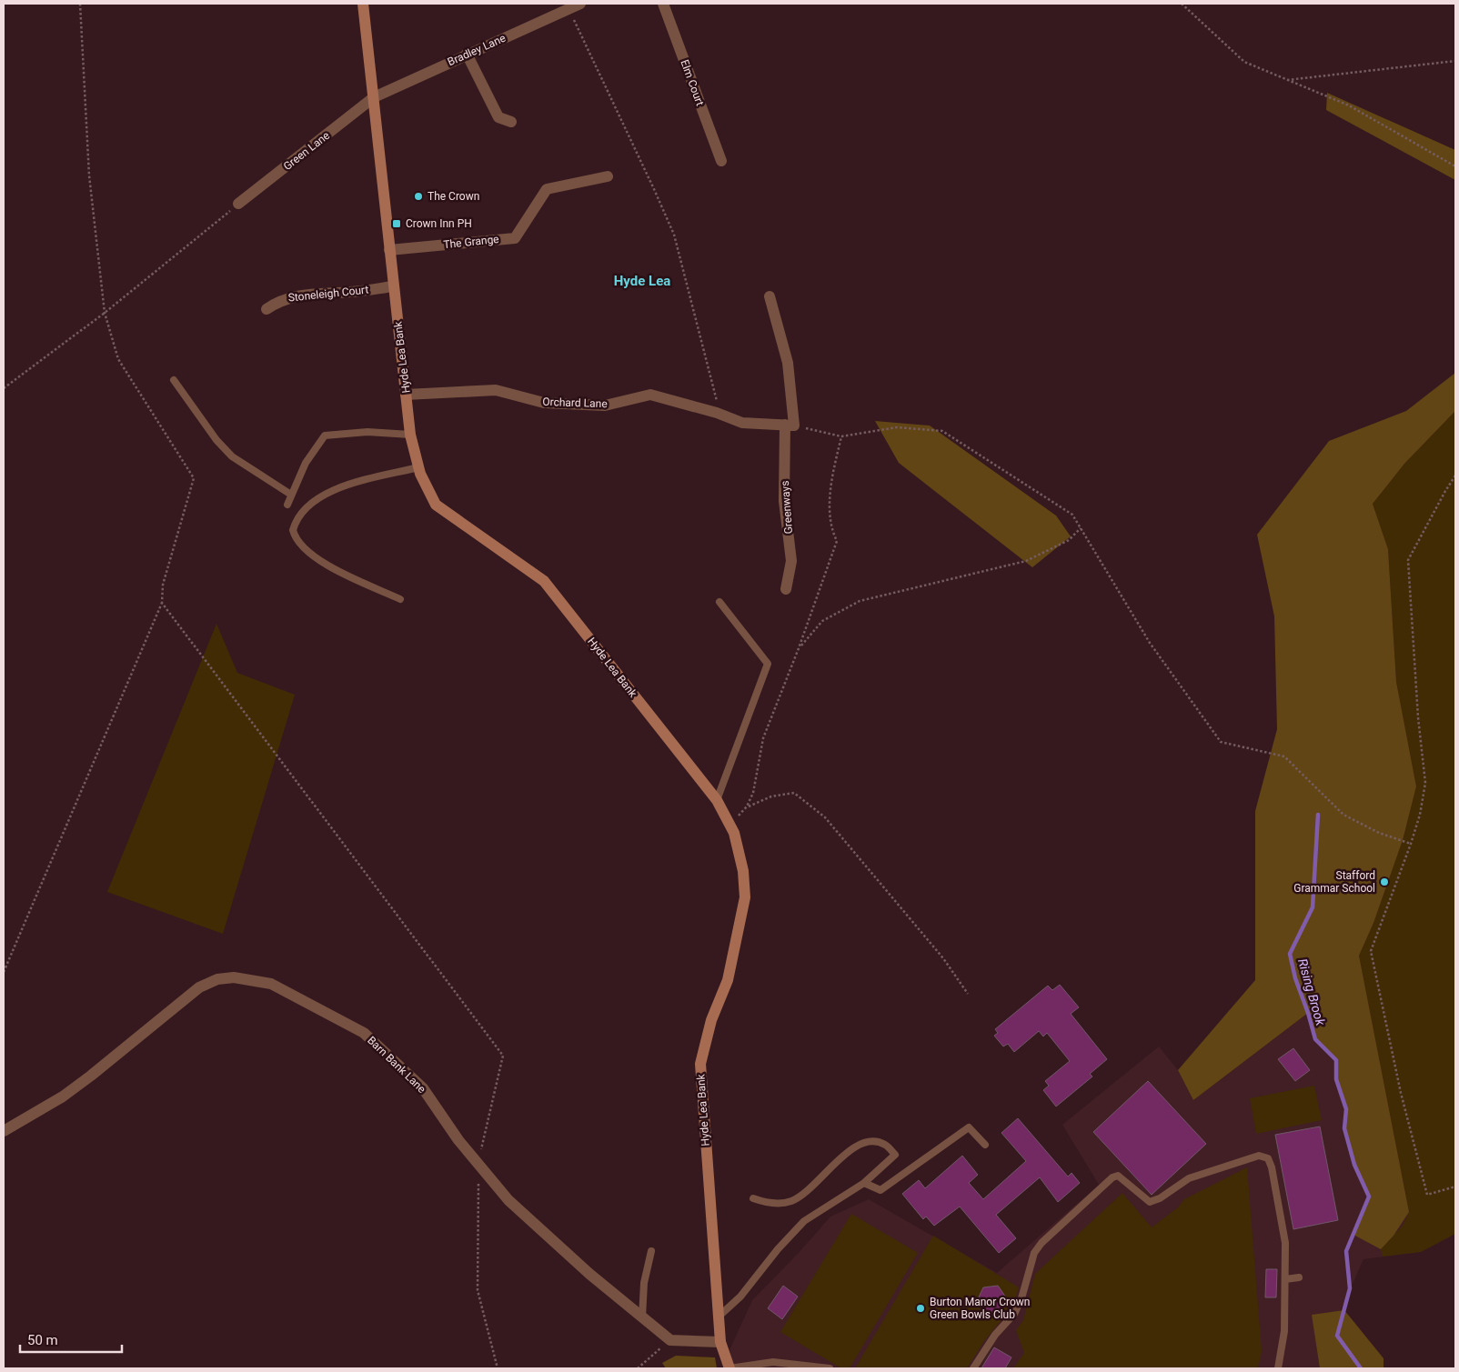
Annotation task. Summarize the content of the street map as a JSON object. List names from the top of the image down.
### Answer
{
  "streets": {
    "street": [
      "Bradley Lane",
      "Elm Court",
      "Green Lane",
      "The Grange",
      "Stoneleigh Court",
      "Hyde Lea Bank",
      "Orchard Lane",
      "Greenways",
      "Barn Bank Lane"
    ]
  },
  "crossings": [
    ["Bradley Lane", "Green Lane"],
    ["Bradley Lane", "Hyde Lea Bank"],
    ["Green Lane", "Hyde Lea Bank"],
    ["The Grange", "Hyde Lea Bank"],
    ["Stoneleigh Court", "Hyde Lea Bank"],
    ["Hyde Lea Bank", "Orchard Lane"],
    ["Orchard Lane", "Greenways"]
  ],
  "districts": ["Hyde Lea"],
  "water": ["Rising Brook"],
  "places": {
    "other": ["The Crown", "Stafford Grammar School", "Burton Manor Crown Green Bowls Club"],
    "transit": ["Crown Inn PH"]
  },
  "scale_bar": "50 m"
}
